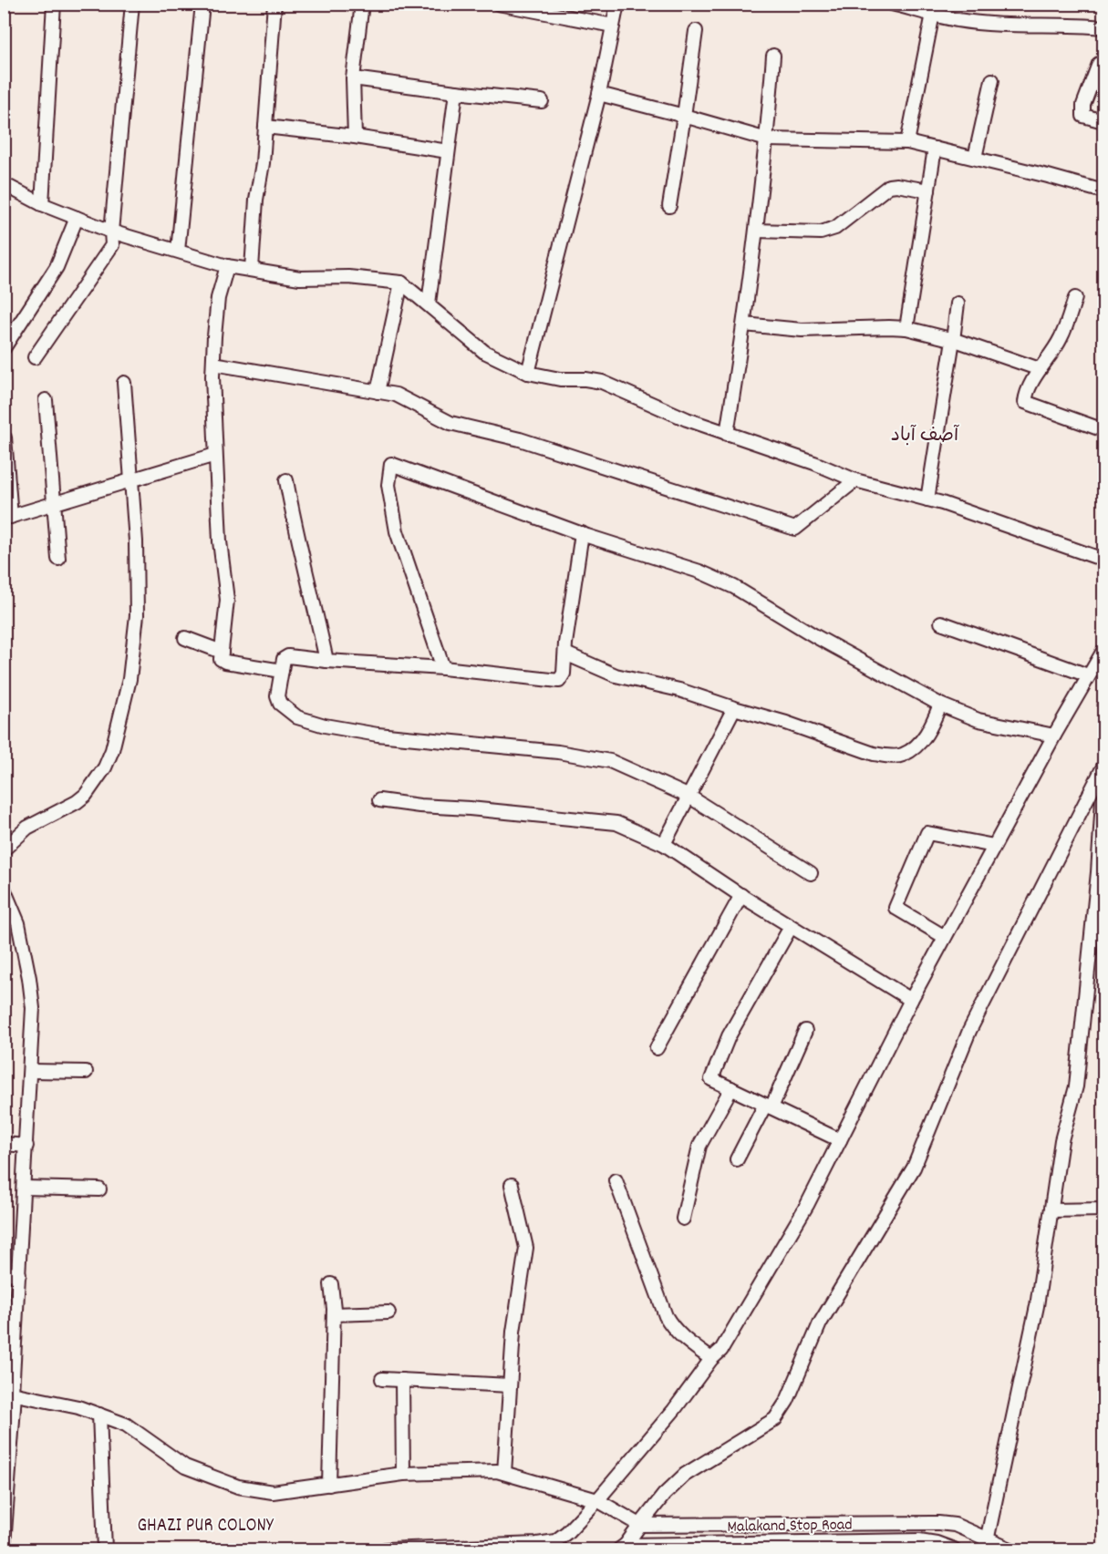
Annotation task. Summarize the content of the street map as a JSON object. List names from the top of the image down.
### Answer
{
  "streets": {
    "street": ["Malakand Stop Road"]
  },
  "districts": ["آصف آباد", "GHAZI PUR COLONY"]
}
